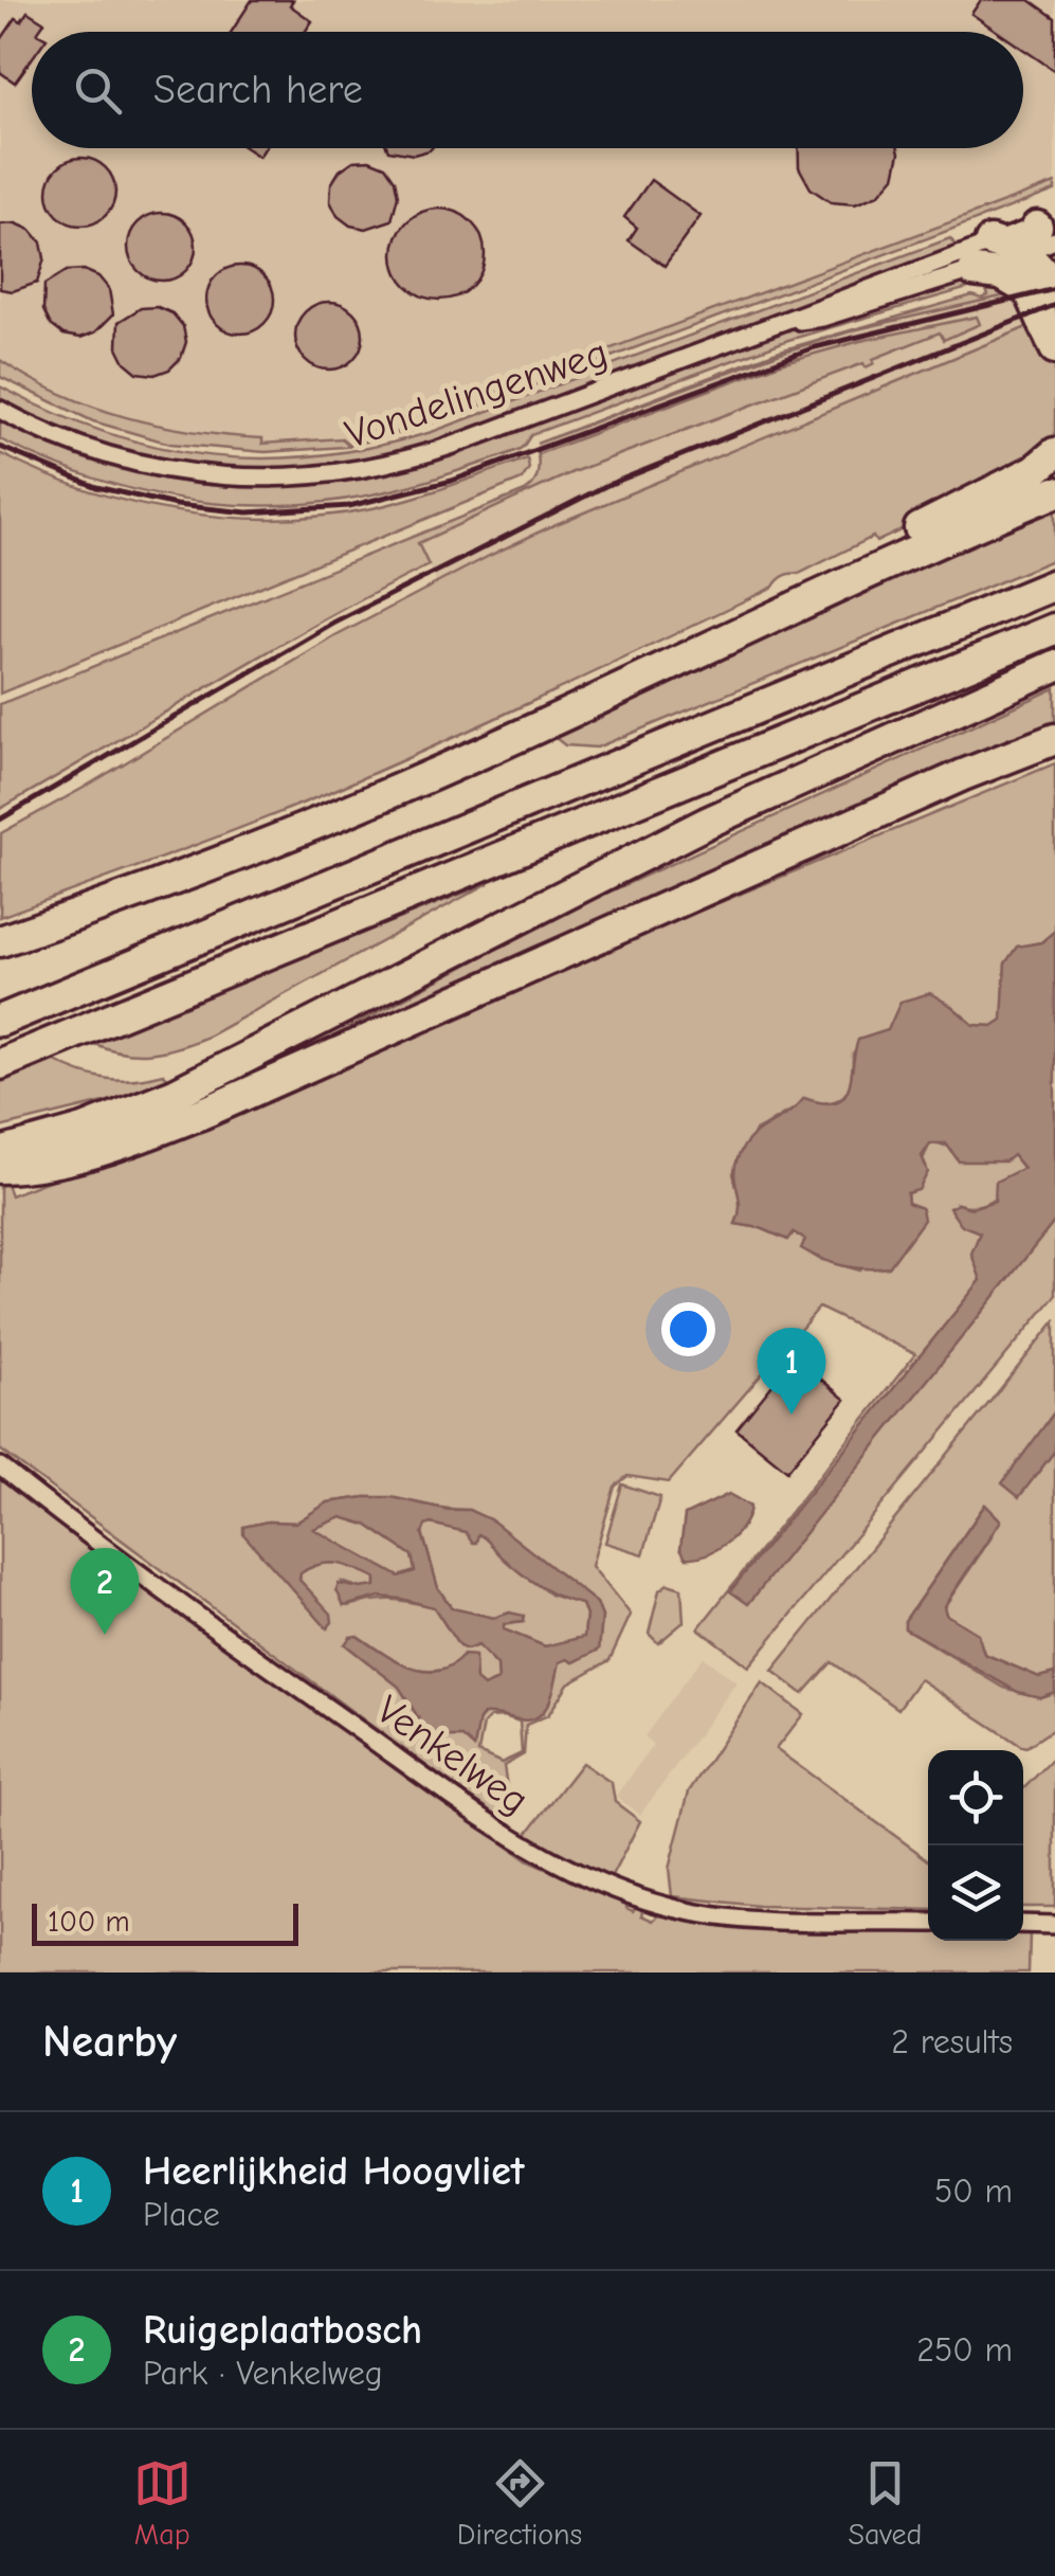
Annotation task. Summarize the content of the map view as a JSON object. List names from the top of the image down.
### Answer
{
  "streets": {
    "street": ["Vondelingenweg", "Venkelweg"]
  },
  "scale_bar": "100 m",
  "page": {
    "search": "Search here",
    "pins": ["1", "2"],
    "scale": "100 m",
    "heading": ["Nearby", "2 results"],
    "list": [
      {
        "mark": "1",
        "name": "Heerlijkheid Hoogvliet",
        "note": "Place",
        "value": "50 m"
      },
      {
        "mark": "2",
        "name": "Ruigeplaatbosch",
        "note": "Park · Venkelweg",
        "value": "250 m"
      }
    ],
    "nav": ["Map", "Directions", "Saved"]
  }
}
